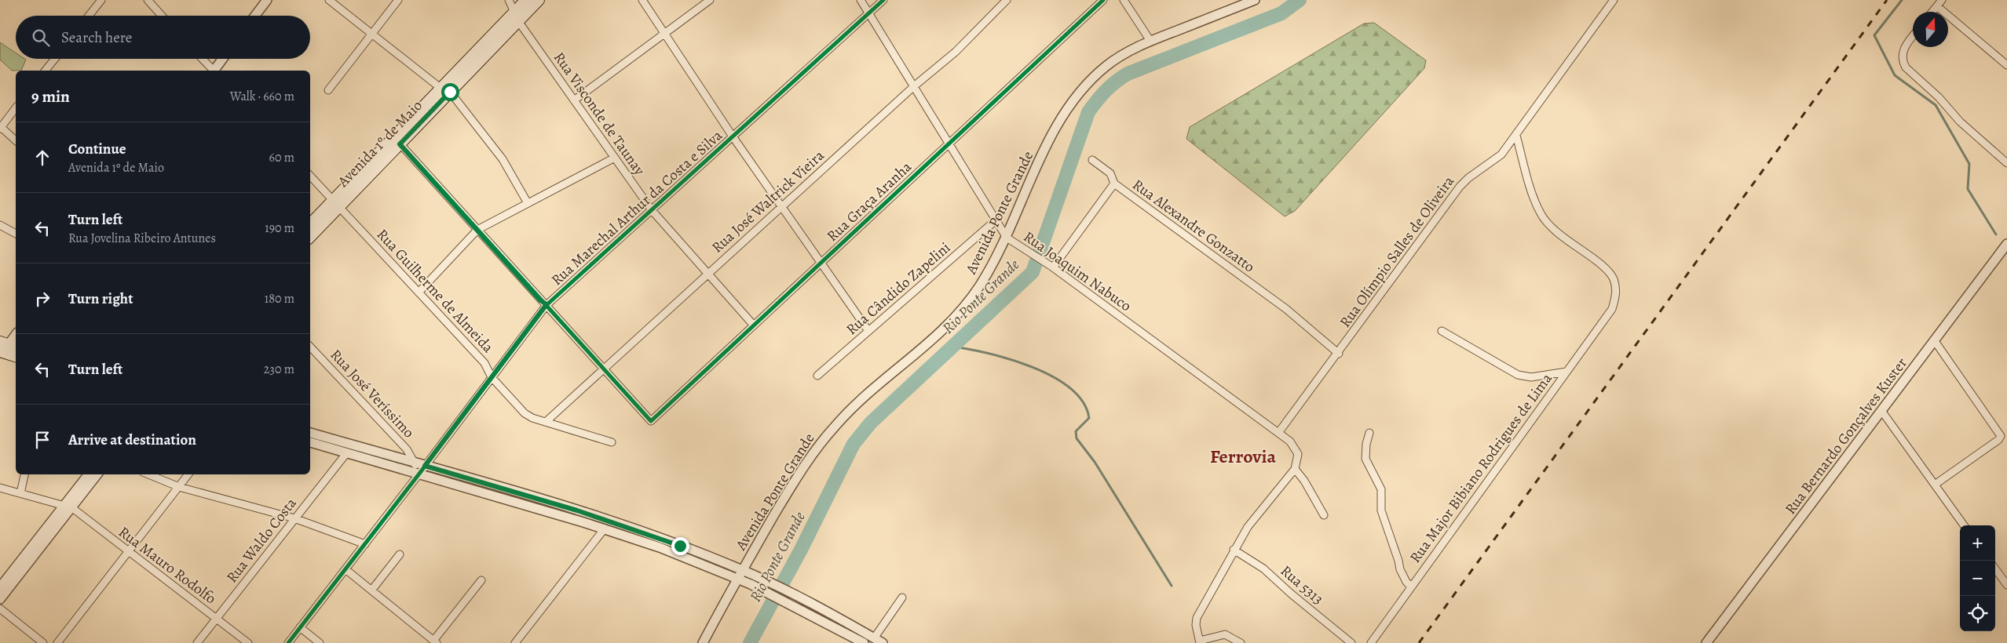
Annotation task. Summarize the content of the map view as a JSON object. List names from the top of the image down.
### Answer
{
  "streets": {
    "main road": ["Avenida 1º de Maio"],
    "street": [
      "Rua Visconde de Taunay",
      "Rua José Waltrick Vieira",
      "Rua Graça Aranha",
      "Rua Marechal Arthur da Costa e Silva",
      "Avenida Ponte Grande",
      "Rua Alexandre Gonzatto",
      "Rua Olímpio Salles de Oliveira",
      "Rua Joaquim Nabuco",
      "Rua Cândido Zapelini",
      "Rua Guilherme de Almeida",
      "Rua José Veríssimo",
      "Rua Bernardo Gonçalves Kuster",
      "Rua Major Bibiano Rodrigues de Lima",
      "Rua Waldo Costa",
      "Rua Mauro Rodolfo",
      "Rua 5313"
    ]
  },
  "crossings": [
    ["Rua Visconde de Taunay", "Avenida 1º de Maio"],
    ["Rua Visconde de Taunay", "Rua José Waltrick Vieira"],
    ["Rua Visconde de Taunay", "Rua Graça Aranha"],
    ["Rua Visconde de Taunay", "Rua Marechal Arthur da Costa e Silva"],
    ["Avenida 1º de Maio", "Rua Guilherme de Almeida"],
    ["Rua José Waltrick Vieira", "Rua Graça Aranha"],
    ["Rua José Waltrick Vieira", "Rua Joaquim Nabuco"],
    ["Rua José Waltrick Vieira", "Rua Guilherme de Almeida"],
    ["Rua Graça Aranha", "Rua Joaquim Nabuco"],
    ["Rua Marechal Arthur da Costa e Silva", "Rua Joaquim Nabuco"],
    ["Rua Marechal Arthur da Costa e Silva", "Rua Guilherme de Almeida"],
    ["Rua Marechal Arthur da Costa e Silva", "Rua José Veríssimo"],
    ["Avenida Ponte Grande", "Rua Joaquim Nabuco"],
    ["Rua Alexandre Gonzatto", "Rua Olímpio Salles de Oliveira"],
    ["Rua Alexandre Gonzatto", "Rua Joaquim Nabuco"],
    ["Rua Olímpio Salles de Oliveira", "Rua Joaquim Nabuco"],
    ["Rua Olímpio Salles de Oliveira", "Rua Major Bibiano Rodrigues de Lima"],
    ["Rua Joaquim Nabuco", "Rua Cândido Zapelini"],
    ["Rua Waldo Costa", "Rua Mauro Rodolfo"]
  ],
  "districts": ["Ferrovia"],
  "water": ["Rio Ponte Grande"],
  "north": "top",
  "page": {
    "search": "Search here",
    "heading": ["9 min", "Walk · 660 m"],
    "list": [
      ["Continue", "Avenida 1º de Maio", "60 m"],
      ["Turn left", "Rua Jovelina Ribeiro Antunes", "190 m"],
      ["Turn right", "180 m"],
      ["Turn left", "230 m"],
      "Arrive at destination"
    ],
    "map_buttons": ["+", "−"]
  }
}
